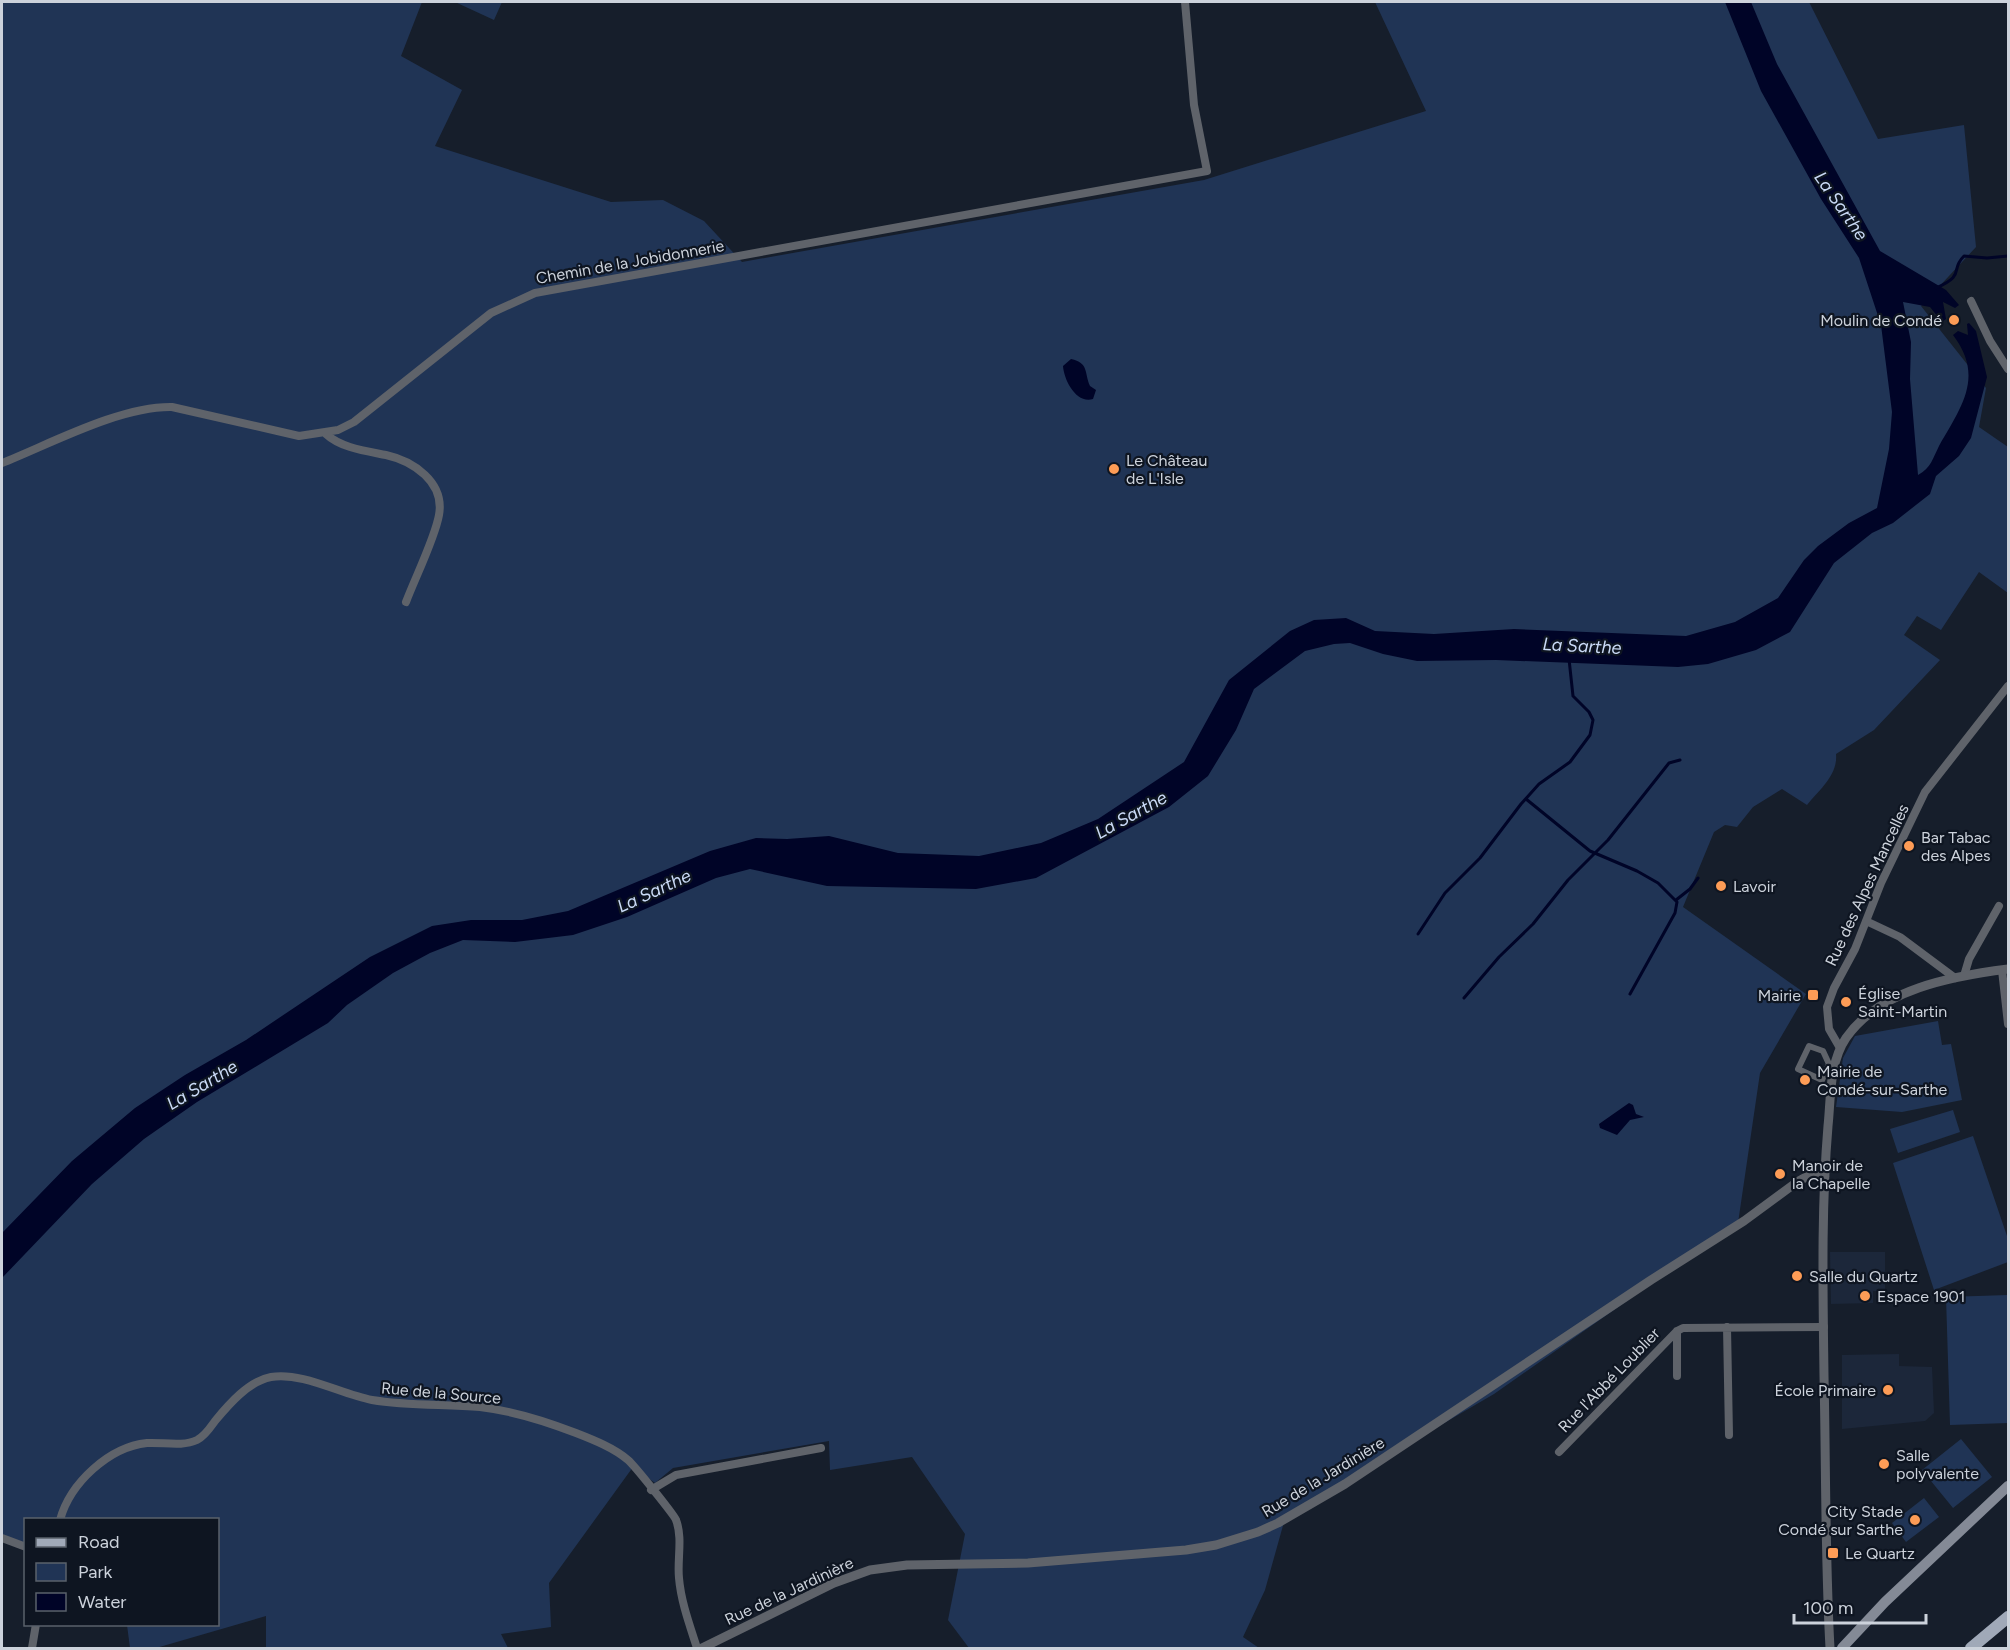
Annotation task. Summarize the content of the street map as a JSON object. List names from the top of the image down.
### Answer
{
  "streets": {
    "street": [
      "Chemin de la Jobidonnerie",
      "Rue des Alpes Mancelles",
      "Rue l'Abbé Loublier",
      "Rue de la Source",
      "Rue de la Jardinière"
    ]
  },
  "water": ["La Sarthe"],
  "places": {
    "other": [
      "Moulin de Condé",
      "Le Château de L'Isle",
      "Bar Tabac des Alpes",
      "Lavoir",
      "Église Saint-Martin",
      "Mairie de Condé-sur-Sarthe",
      "Manoir de la Chapelle",
      "Salle du Quartz",
      "Espace 1901",
      "École Primaire",
      "Salle polyvalente",
      "City Stade Condé sur Sarthe"
    ],
    "transit": ["Mairie", "Le Quartz"]
  },
  "legend": ["Road", "Park", "Water"],
  "scale_bar": "100 m"
}
